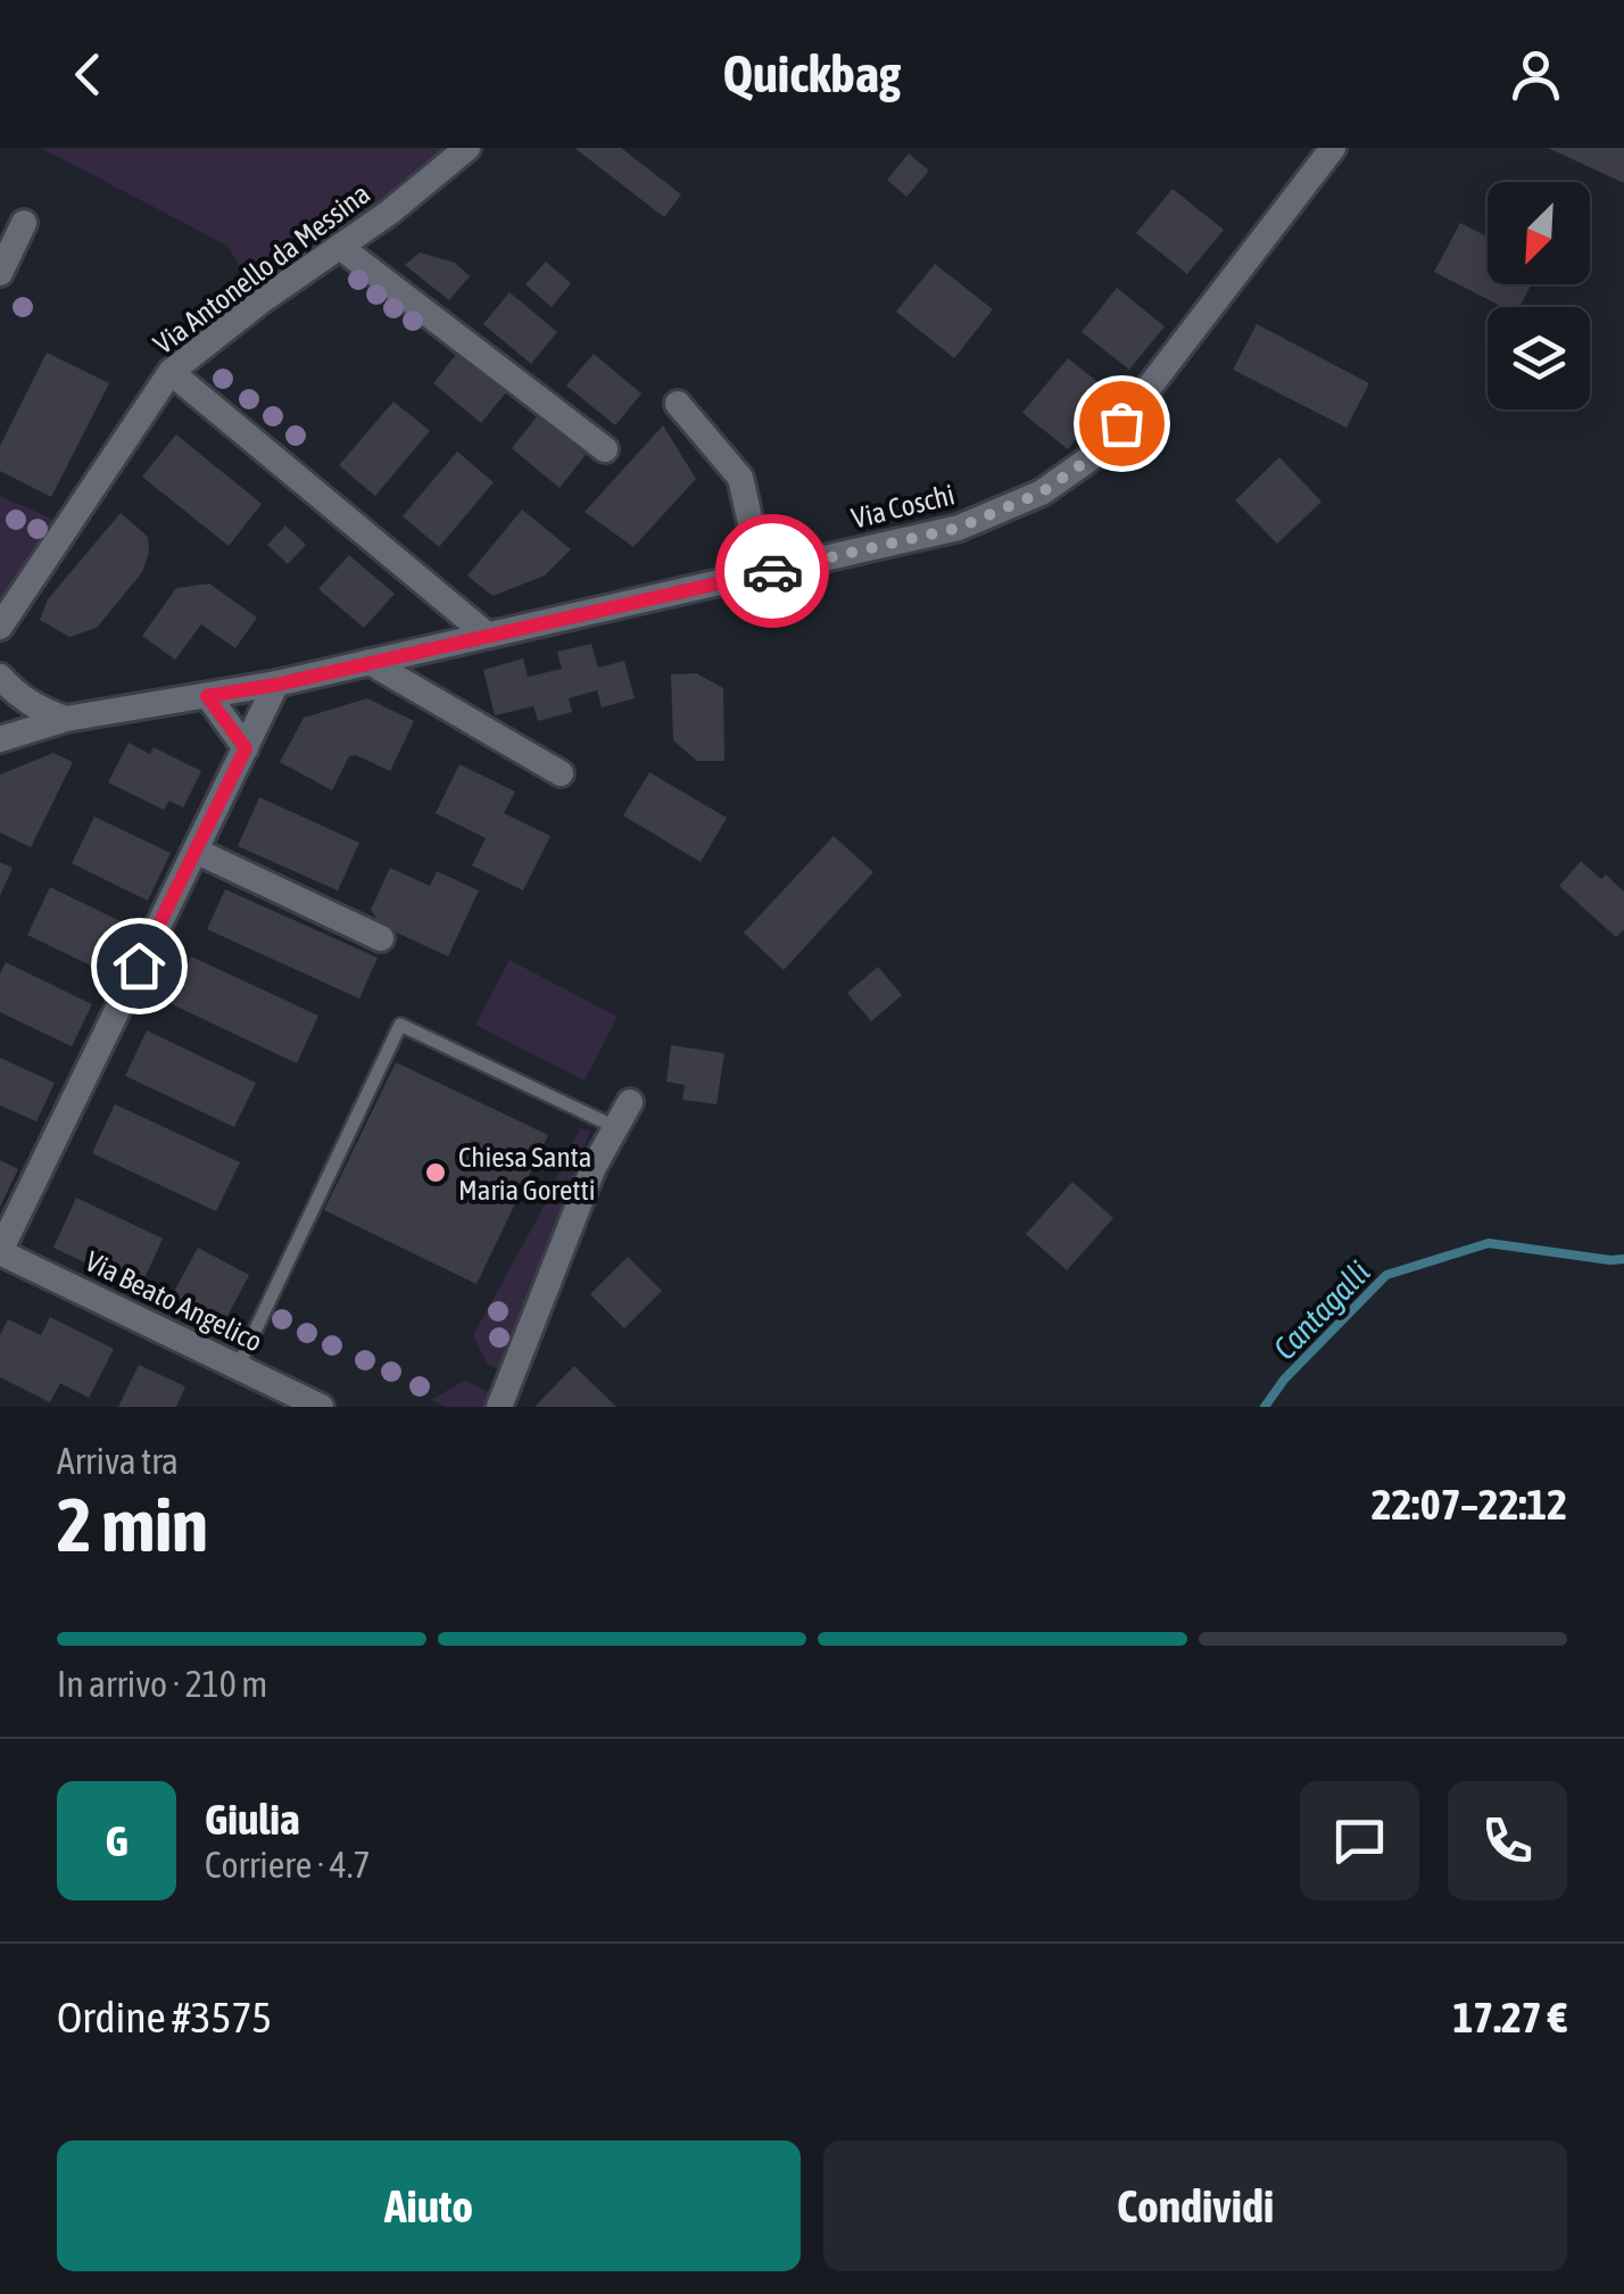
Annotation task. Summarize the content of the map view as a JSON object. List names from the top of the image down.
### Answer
{
  "streets": {
    "street": ["Via Antonello da Messina", "Via Coschi", "Via Beato Angelico"]
  },
  "water": ["Cantagalli"],
  "places": ["Chiesa Santa Maria Goretti"],
  "north": "bottom left",
  "page": {
    "header": "Quickbag",
    "heading": ["2 min", "Arriva tra", "22:07–22:12"],
    "panel": [
      "Giulia",
      "Corriere · 4.7",
      "Ordine #3575",
      "17.27 €"
    ],
    "bar": "In arrivo · 210 m",
    "round": "G",
    "buttons": ["Aiuto", "Condividi"]
  }
}
